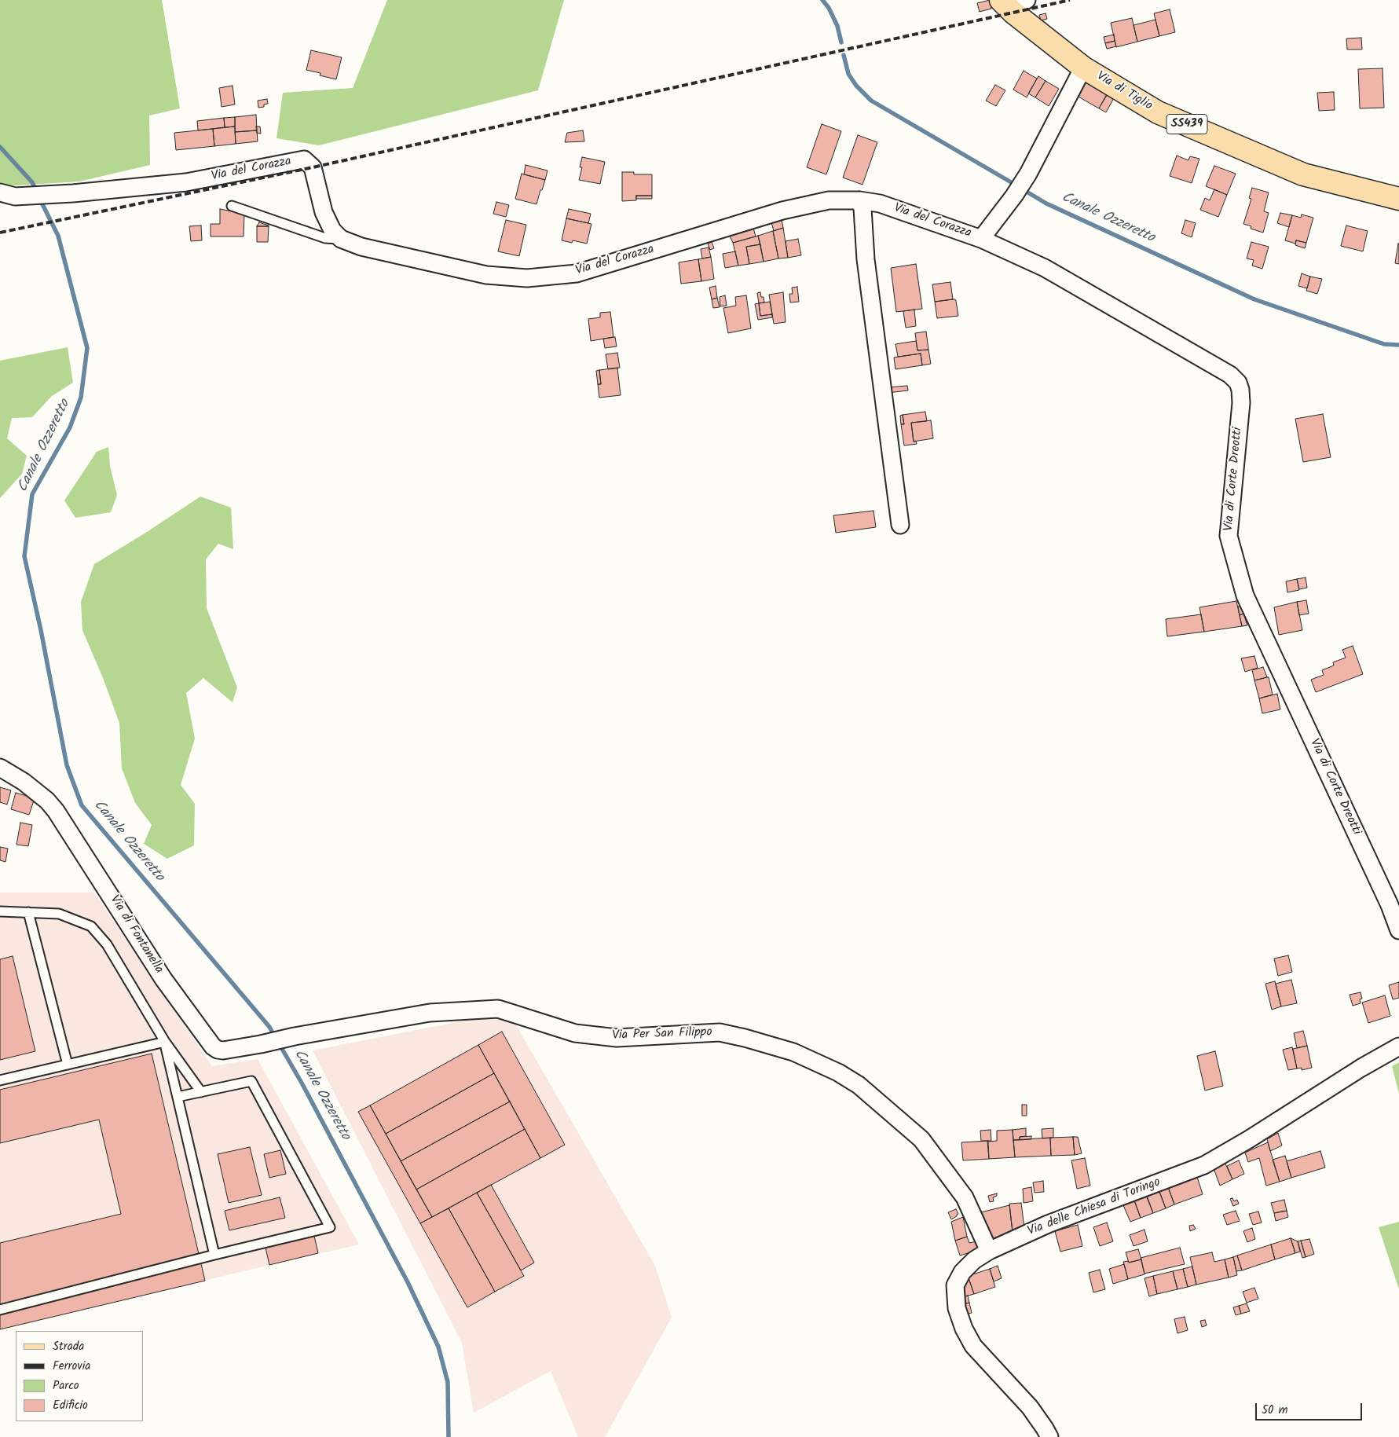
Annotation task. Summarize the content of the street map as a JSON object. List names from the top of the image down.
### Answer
{
  "streets": {
    "main road": ["Via di Tiglio", "SS439"],
    "street": [
      "Via del Corazza",
      "Via di Corte Dreotti",
      "Via di Fontanella",
      "Via Per San Filippo",
      "Via delle Chiesa di Toringo"
    ]
  },
  "crossings": [
    ["Via di Tiglio", "Via del Corazza"],
    ["Via del Corazza", "Via di Corte Dreotti"],
    ["Via di Fontanella", "Via Per San Filippo"],
    ["Via Per San Filippo", "Via delle Chiesa di Toringo"]
  ],
  "water": ["Canale Ozzeretto"],
  "legend": [
    "Strada",
    "Ferrovia",
    "Parco",
    "Edificio"
  ],
  "scale_bar": "50 m"
}
